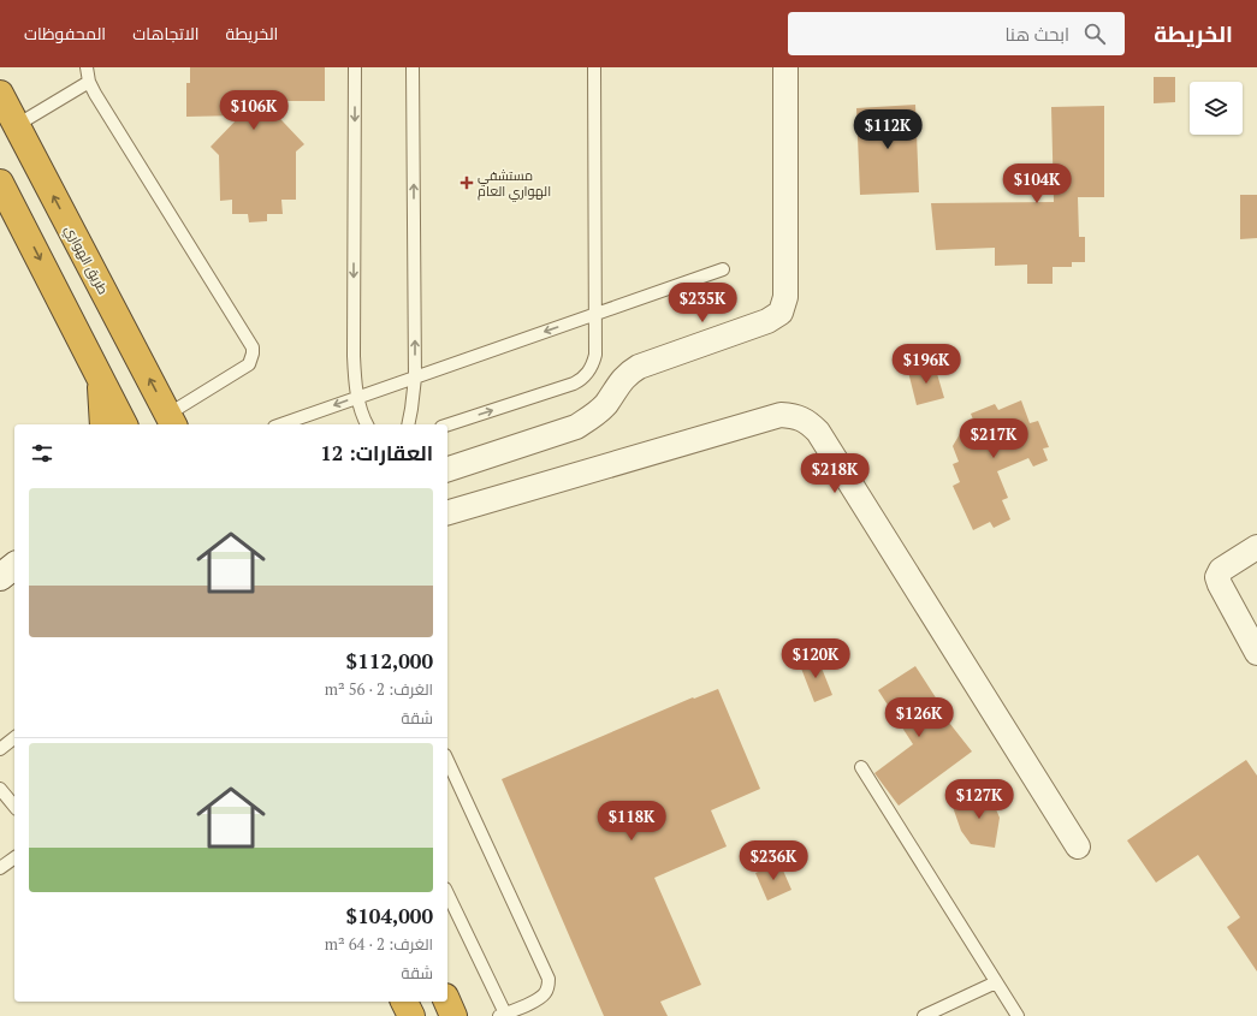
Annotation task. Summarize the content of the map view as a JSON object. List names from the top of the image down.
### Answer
{
  "streets": {
    "highway": ["طريق الهواري"]
  },
  "places": {
    "health": ["مستشفي الهواري العام"]
  },
  "page": {
    "header": "الخريطة",
    "search": "ابحث هنا",
    "nav": ["الخريطة", "الاتجاهات", "المحفوظات"],
    "price": [
      "$106K",
      "$112K",
      "$104K",
      "$235K",
      "$196K",
      "$217K",
      "$218K",
      "$120K",
      "$126K",
      "$127K",
      "$118K",
      "$236K"
    ],
    "heading": "العقارات: 12",
    "list": [
      {
        "name": "$112,000",
        "note": "الغرف: 2 · 56 m² · شقة"
      },
      {
        "name": "$104,000",
        "note": "الغرف: 2 · 64 m² · شقة"
      }
    ]
  }
}
